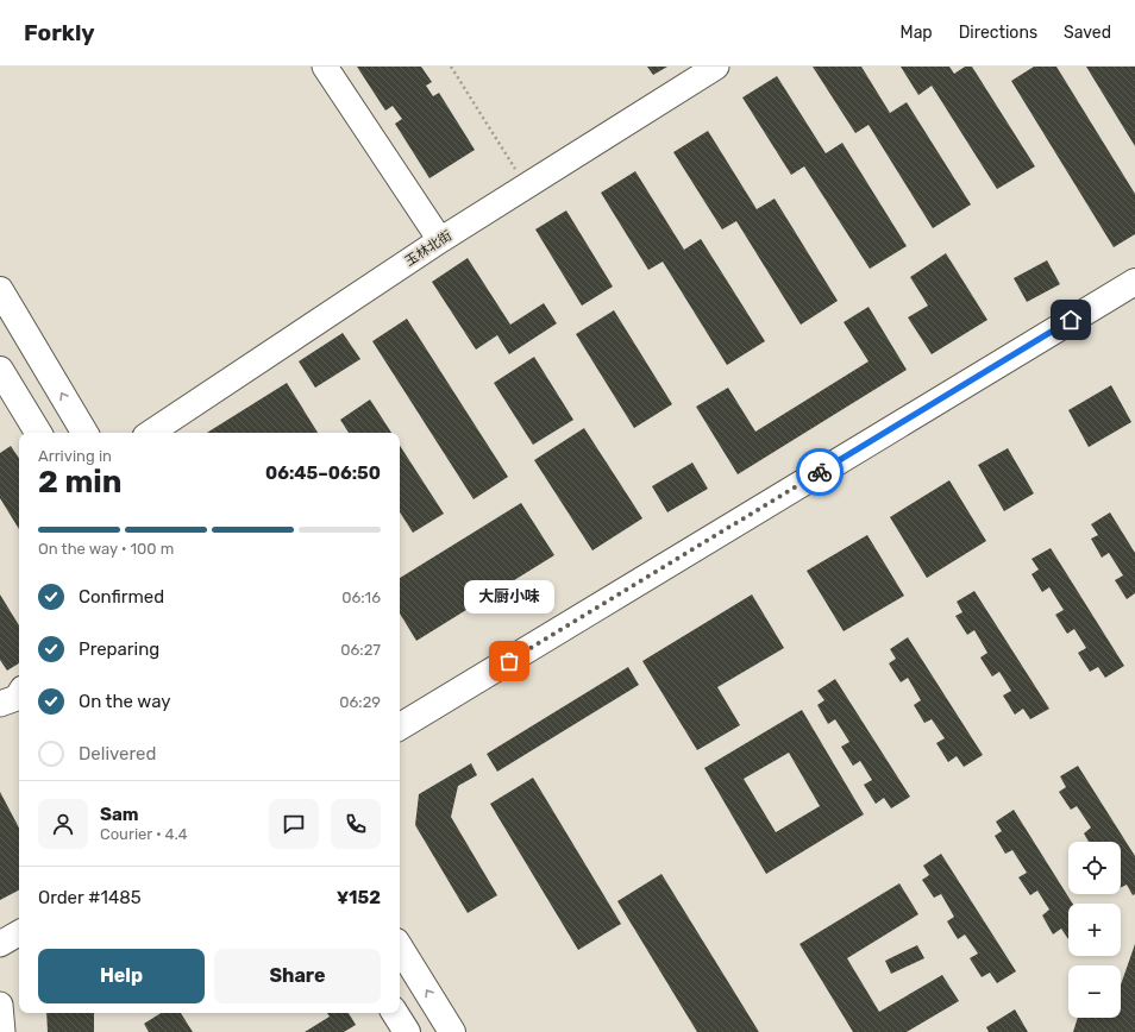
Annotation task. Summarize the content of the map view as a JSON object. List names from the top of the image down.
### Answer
{
  "streets": {
    "street": ["玉林北街"]
  },
  "places": ["大厨小味"],
  "page": {
    "header": "Forkly",
    "nav": ["Map", "Directions", "Saved"],
    "heading": ["2 min", "Arriving in", "06:45–06:50"],
    "panel": [
      "Sam",
      "Courier · 4.4",
      "Order #1485",
      "¥152"
    ],
    "bar": "On the way · 100 m",
    "list": [
      ["Confirmed", "06:16"],
      ["Preparing", "06:27"],
      ["On the way", "06:29"],
      "Delivered"
    ],
    "bubble": "大厨小味",
    "map_buttons": ["+", "−"],
    "buttons": ["Help", "Share"]
  }
}
